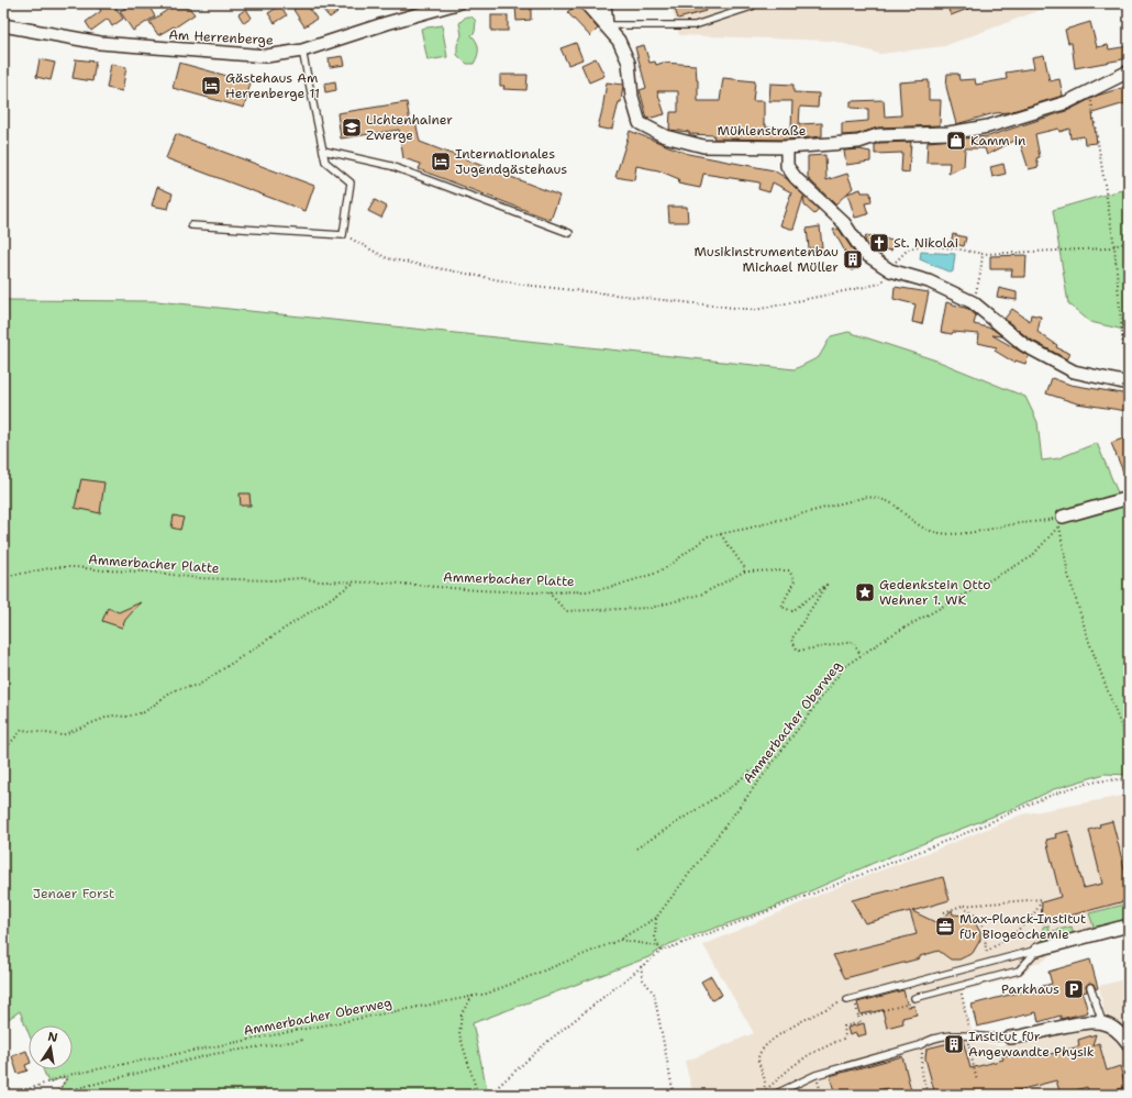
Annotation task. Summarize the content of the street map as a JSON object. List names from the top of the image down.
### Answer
{
  "streets": {
    "street": ["Am Herrenberge", "Mühlenstraße"],
    "path": ["Ammerbacher Platte", "Ammerbacher Oberweg"]
  },
  "crossings": [
    ["Ammerbacher Platte", "Ammerbacher Oberweg"]
  ],
  "parks": ["Jenaer Forst"],
  "places": {
    "hotel": ["Gästehaus Am Herrenberge 11", "Internationales Jugendgästehaus"],
    "school or university": ["Lichtenhainer Zwerge"],
    "shop": ["Kamm in"],
    "church": ["St. Nikolai"],
    "building": ["Musikinstrumentenbau Michael Müller", "Institut für Angewandte Physik"],
    "place": ["Gedenkstein Otto Wehner 1. WK"],
    "office": ["Max-Planck-Institut für Biogeochemie"],
    "parking": ["Parkhaus"]
  },
  "north": "top"
}
